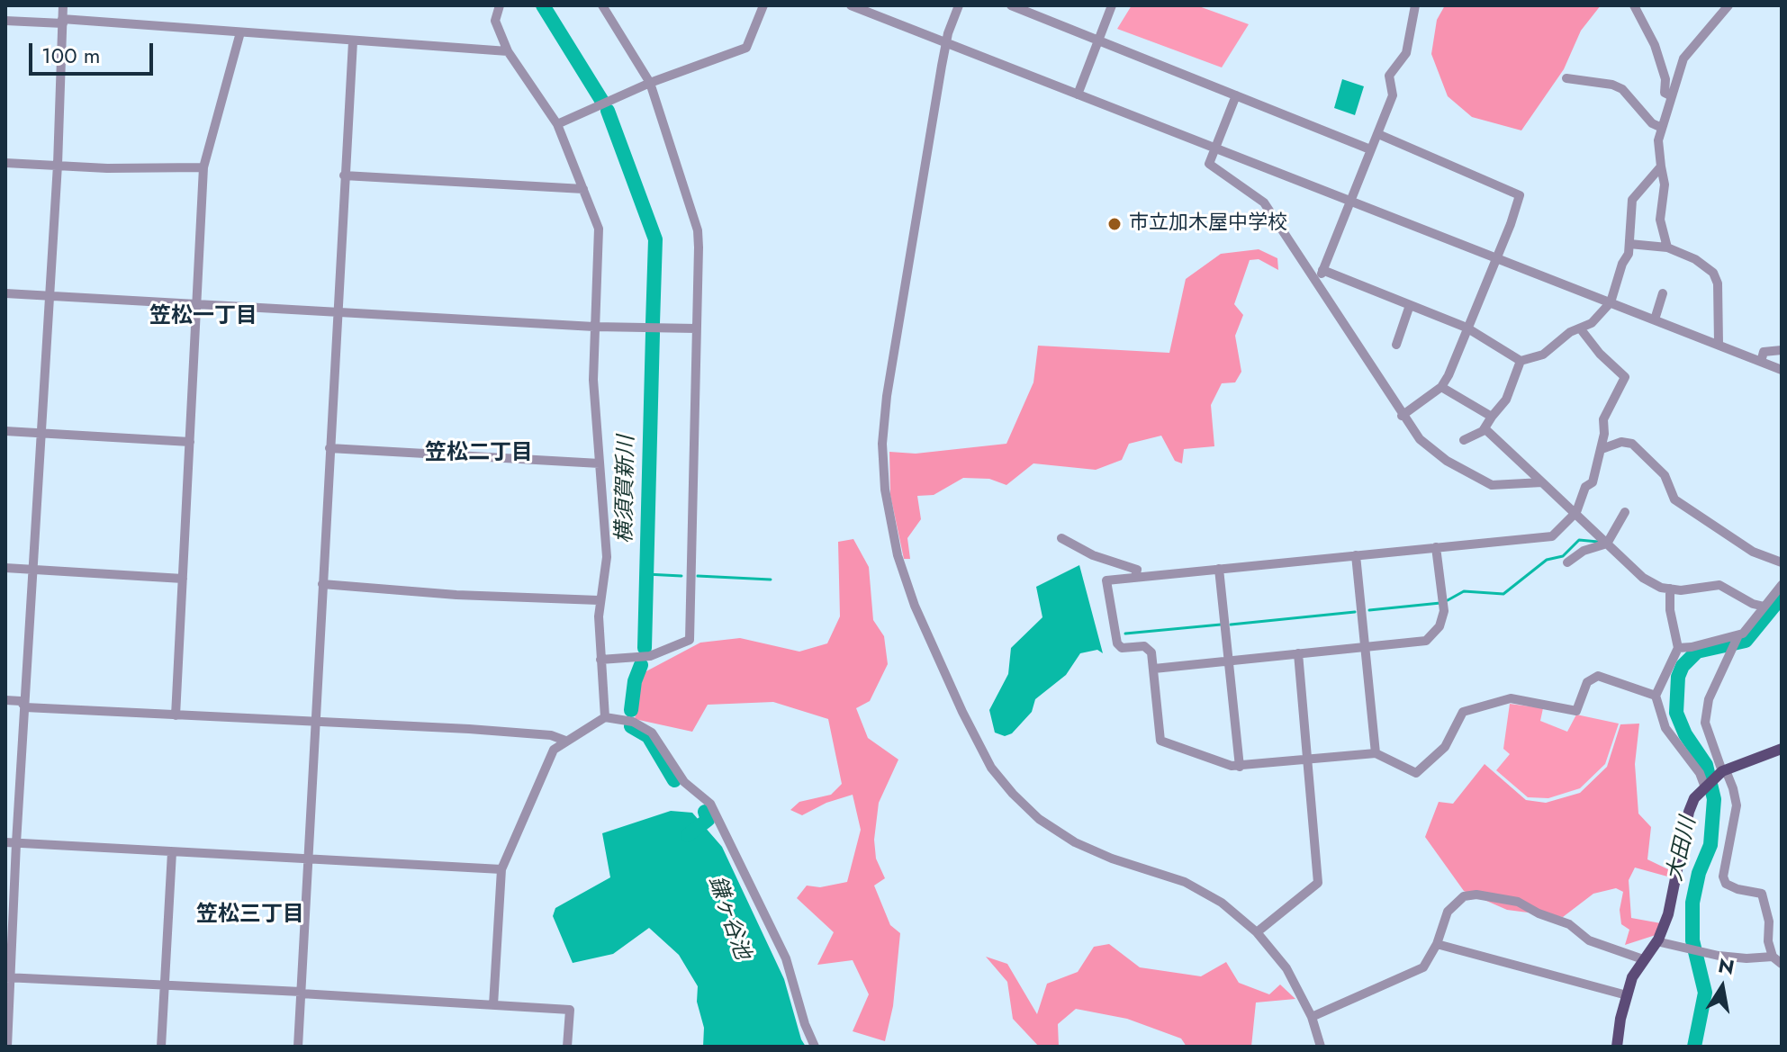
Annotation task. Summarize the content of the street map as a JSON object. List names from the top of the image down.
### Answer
{
  "districts": ["笠松一丁目", "笠松二丁目", "笠松三丁目"],
  "water": ["横須賀新川", "大田川", "鎌ヶ谷池"],
  "places": ["市立加木屋中学校"],
  "scale_bar": "100 m",
  "north": "top"
}
